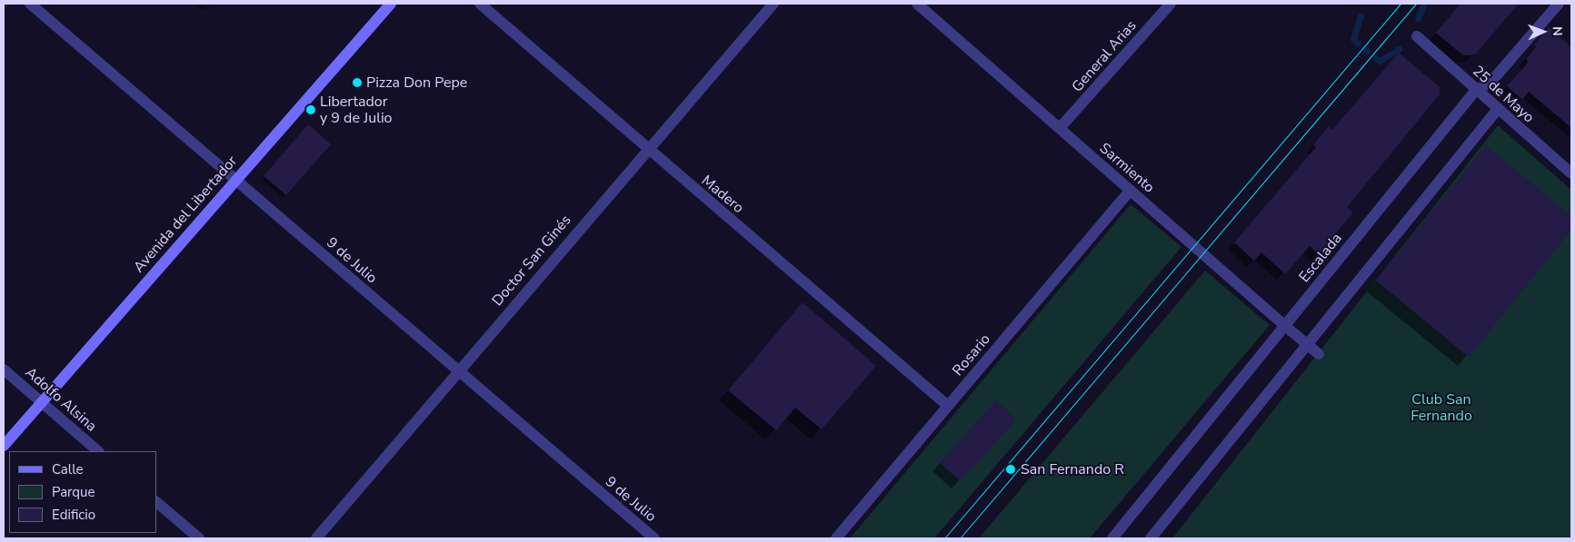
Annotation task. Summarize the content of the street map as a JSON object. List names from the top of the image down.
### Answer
{
  "streets": {
    "main road": ["Avenida del Libertador"],
    "street": [
      "General Arias",
      "25 de Mayo",
      "Sarmiento",
      "Madero",
      "Escalada",
      "9 de Julio",
      "Doctor San Ginés",
      "Rosario",
      "Adolfo Alsina"
    ]
  },
  "crossings": [
    ["General Arias", "Sarmiento"],
    ["25 de Mayo", "Escalada"],
    ["Sarmiento", "Escalada"],
    ["Sarmiento", "Rosario"],
    ["Madero", "Doctor San Ginés"],
    ["Madero", "Rosario"],
    ["Avenida del Libertador", "9 de Julio"],
    ["Avenida del Libertador", "Adolfo Alsina"],
    ["9 de Julio", "Doctor San Ginés"]
  ],
  "parks": ["Club San Fernando"],
  "places": ["Pizza Don Pepe", "Libertador y 9 de Julio", "San Fernando R"],
  "legend": ["Calle", "Parque", "Edificio"],
  "north": "right"
}
